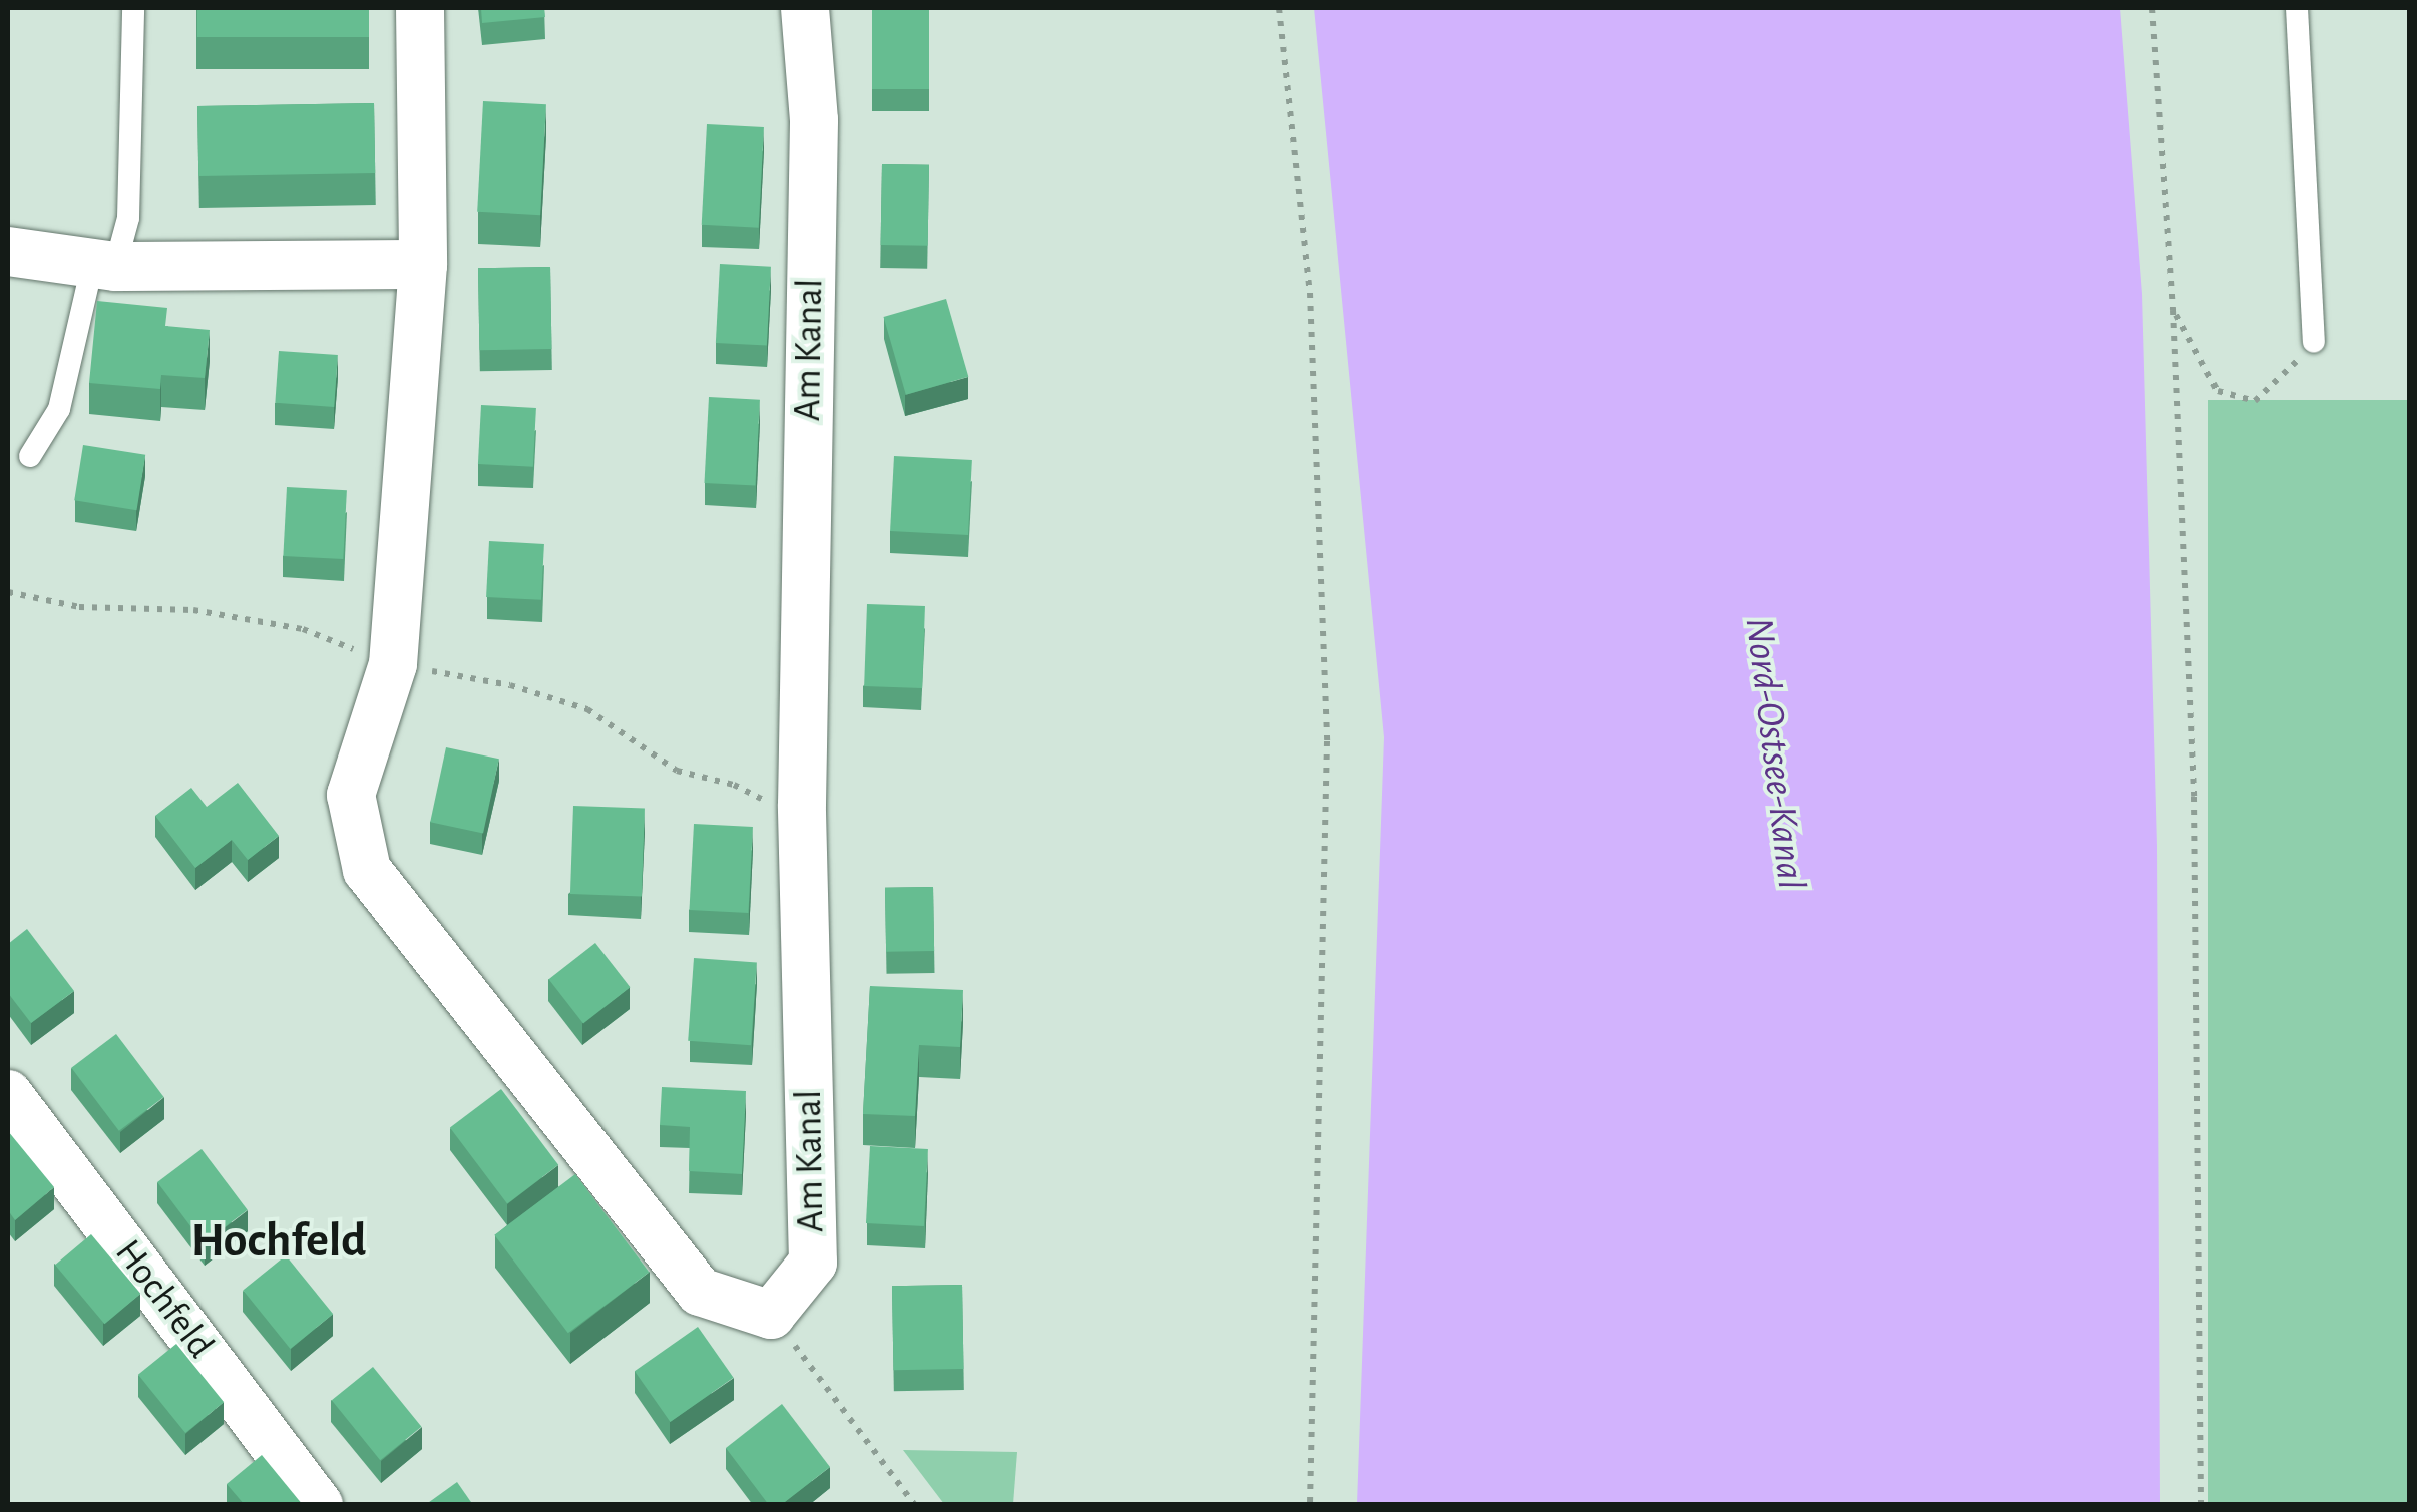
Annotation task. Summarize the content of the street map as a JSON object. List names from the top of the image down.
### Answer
{
  "streets": {
    "street": ["Am Kanal", "Hochfeld"]
  },
  "districts": ["Hochfeld"],
  "water": ["Nord-Ostsee-Kanal"]
}
